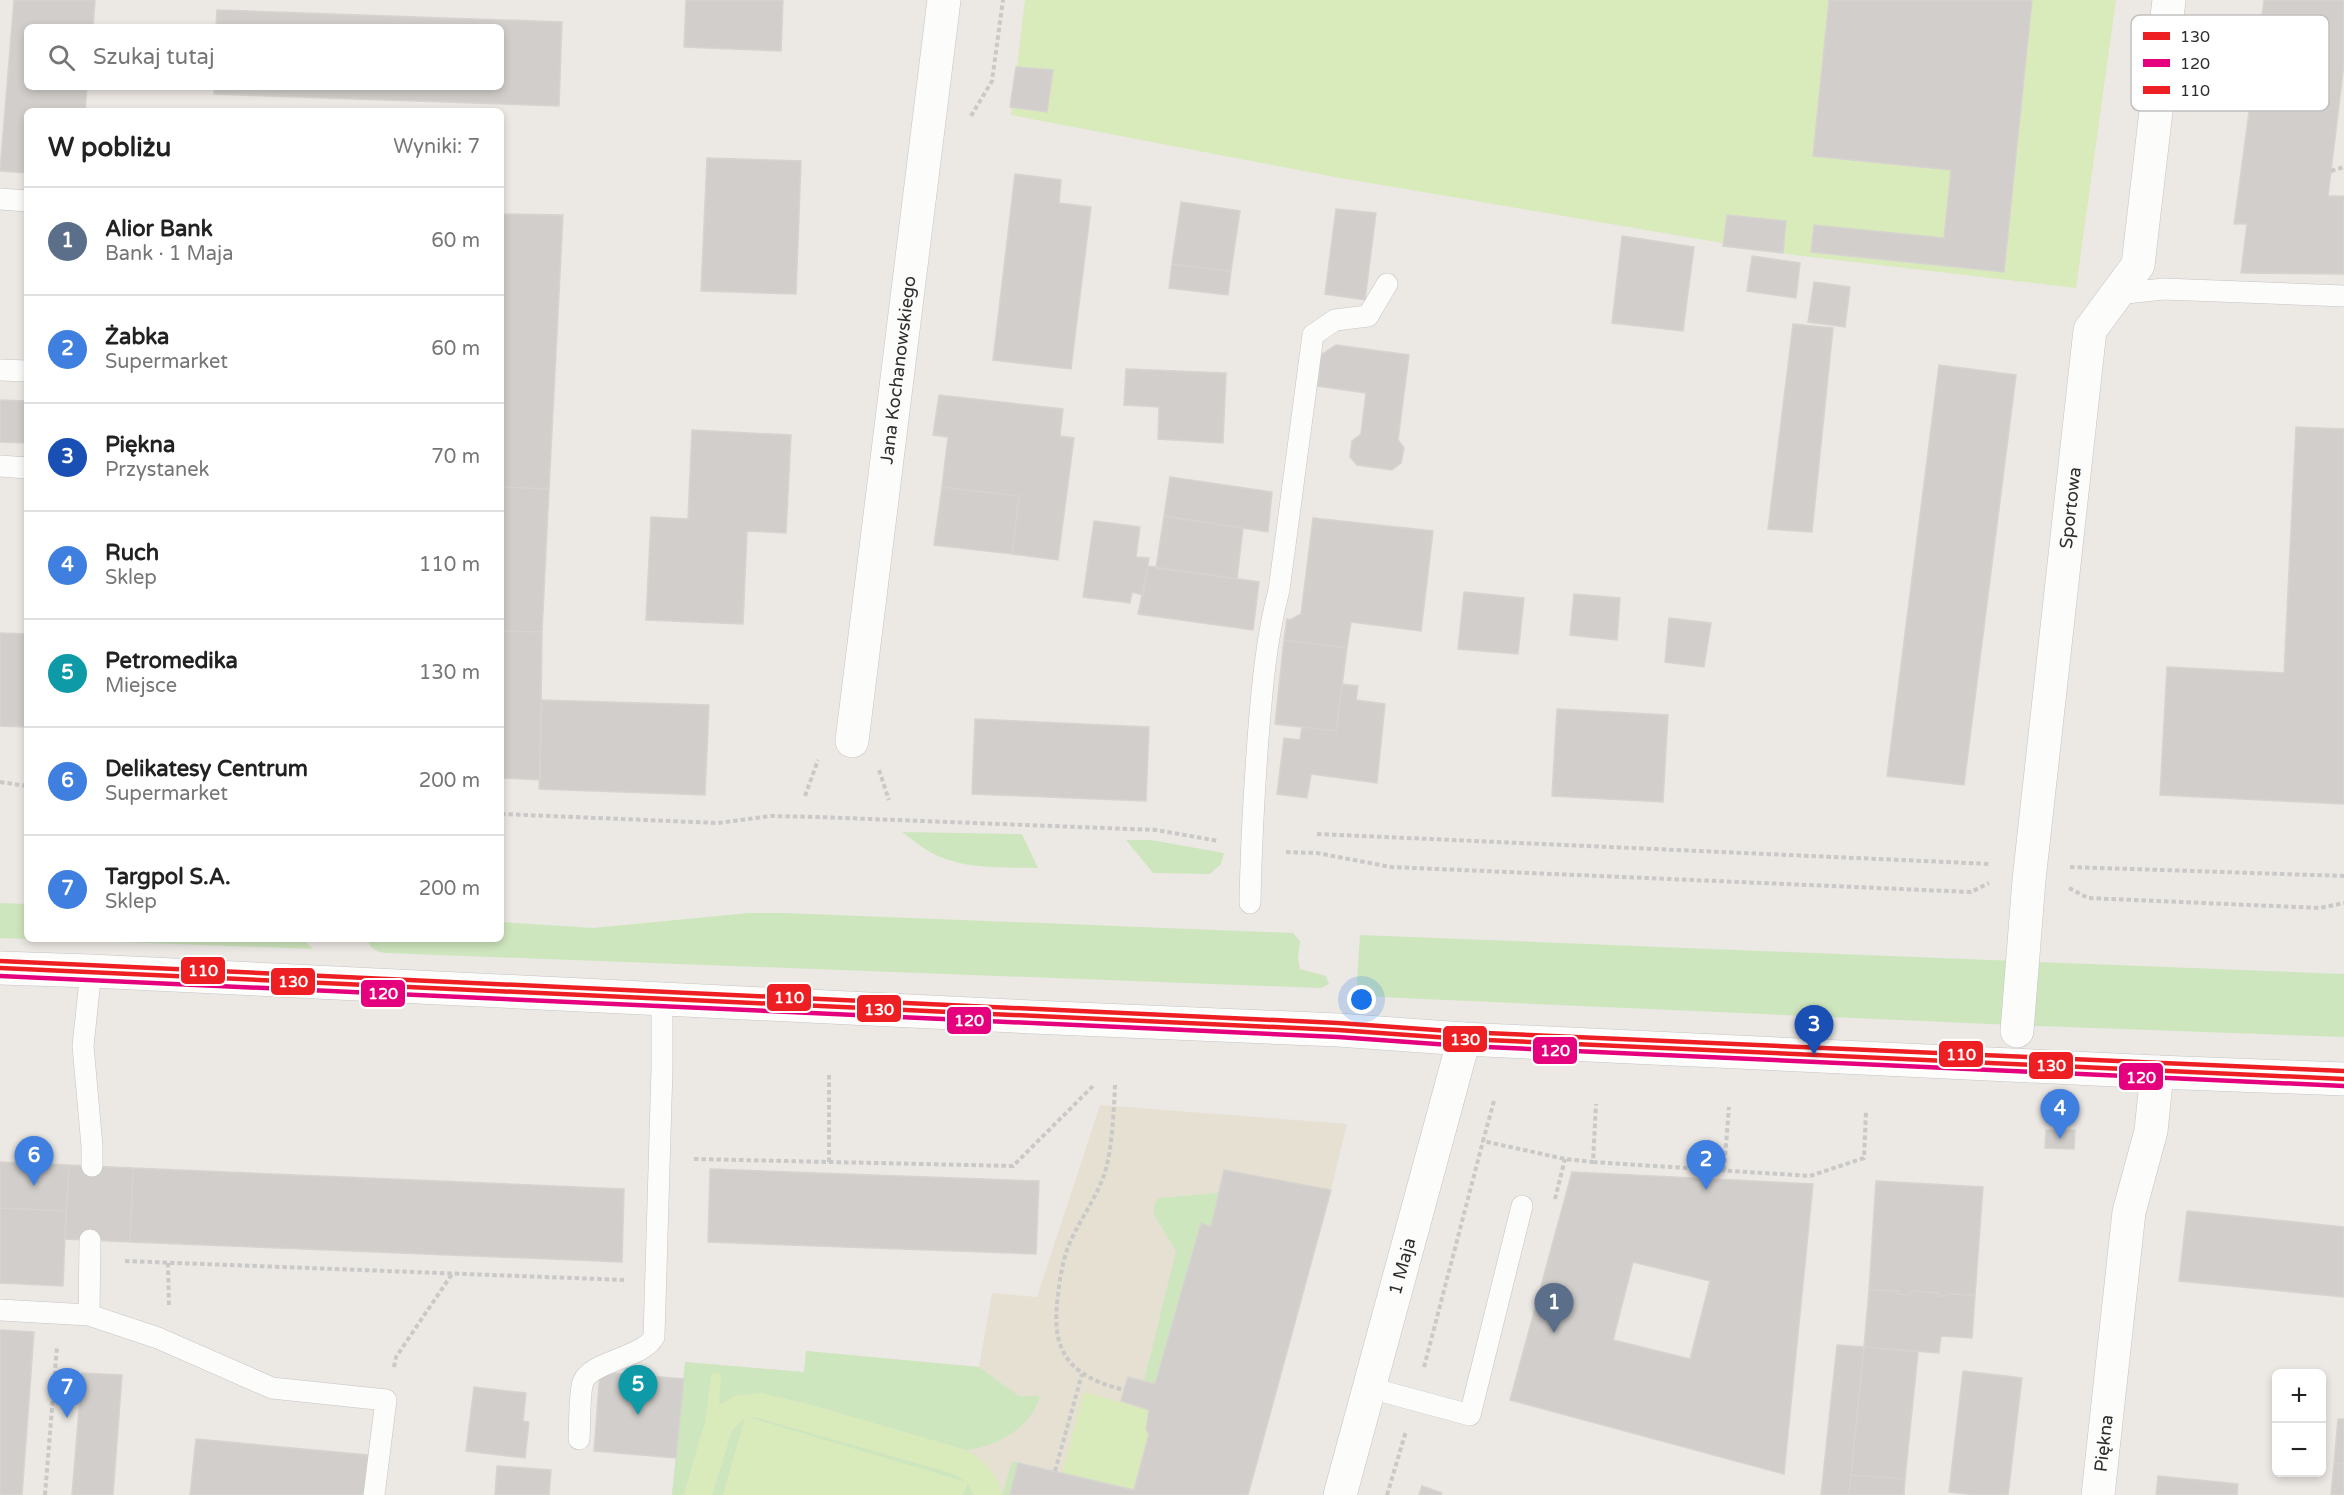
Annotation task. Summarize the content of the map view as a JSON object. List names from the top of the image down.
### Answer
{
  "streets": {
    "street": [
      "Jana Kochanowskiego",
      "Sportowa",
      "1 Maja",
      "Piękna"
    ]
  },
  "lines": ["transit line 110", "transit line 130", "transit line 120"],
  "legend": ["130", "120", "110"],
  "page": {
    "search": "Szukaj tutaj",
    "heading": ["W pobliżu", "Wyniki: 7"],
    "list": [
      {
        "mark": "1",
        "name": "Alior Bank",
        "note": "Bank · 1 Maja",
        "value": "60 m"
      },
      {
        "mark": "2",
        "name": "Żabka",
        "note": "Supermarket",
        "value": "60 m"
      },
      {
        "mark": "3",
        "name": "Piękna",
        "note": "Przystanek",
        "value": "70 m"
      },
      {
        "mark": "4",
        "name": "Ruch",
        "note": "Sklep",
        "value": "110 m"
      },
      {
        "mark": "5",
        "name": "Petromedika",
        "note": "Miejsce",
        "value": "130 m"
      },
      {
        "mark": "6",
        "name": "Delikatesy Centrum",
        "note": "Supermarket",
        "value": "200 m"
      },
      {
        "mark": "7",
        "name": "Targpol S.A.",
        "note": "Sklep",
        "value": "200 m"
      }
    ],
    "pins": [
      "3",
      "4",
      "6",
      "2",
      "1",
      "5",
      "7"
    ],
    "map_buttons": ["+", "−"]
  }
}
